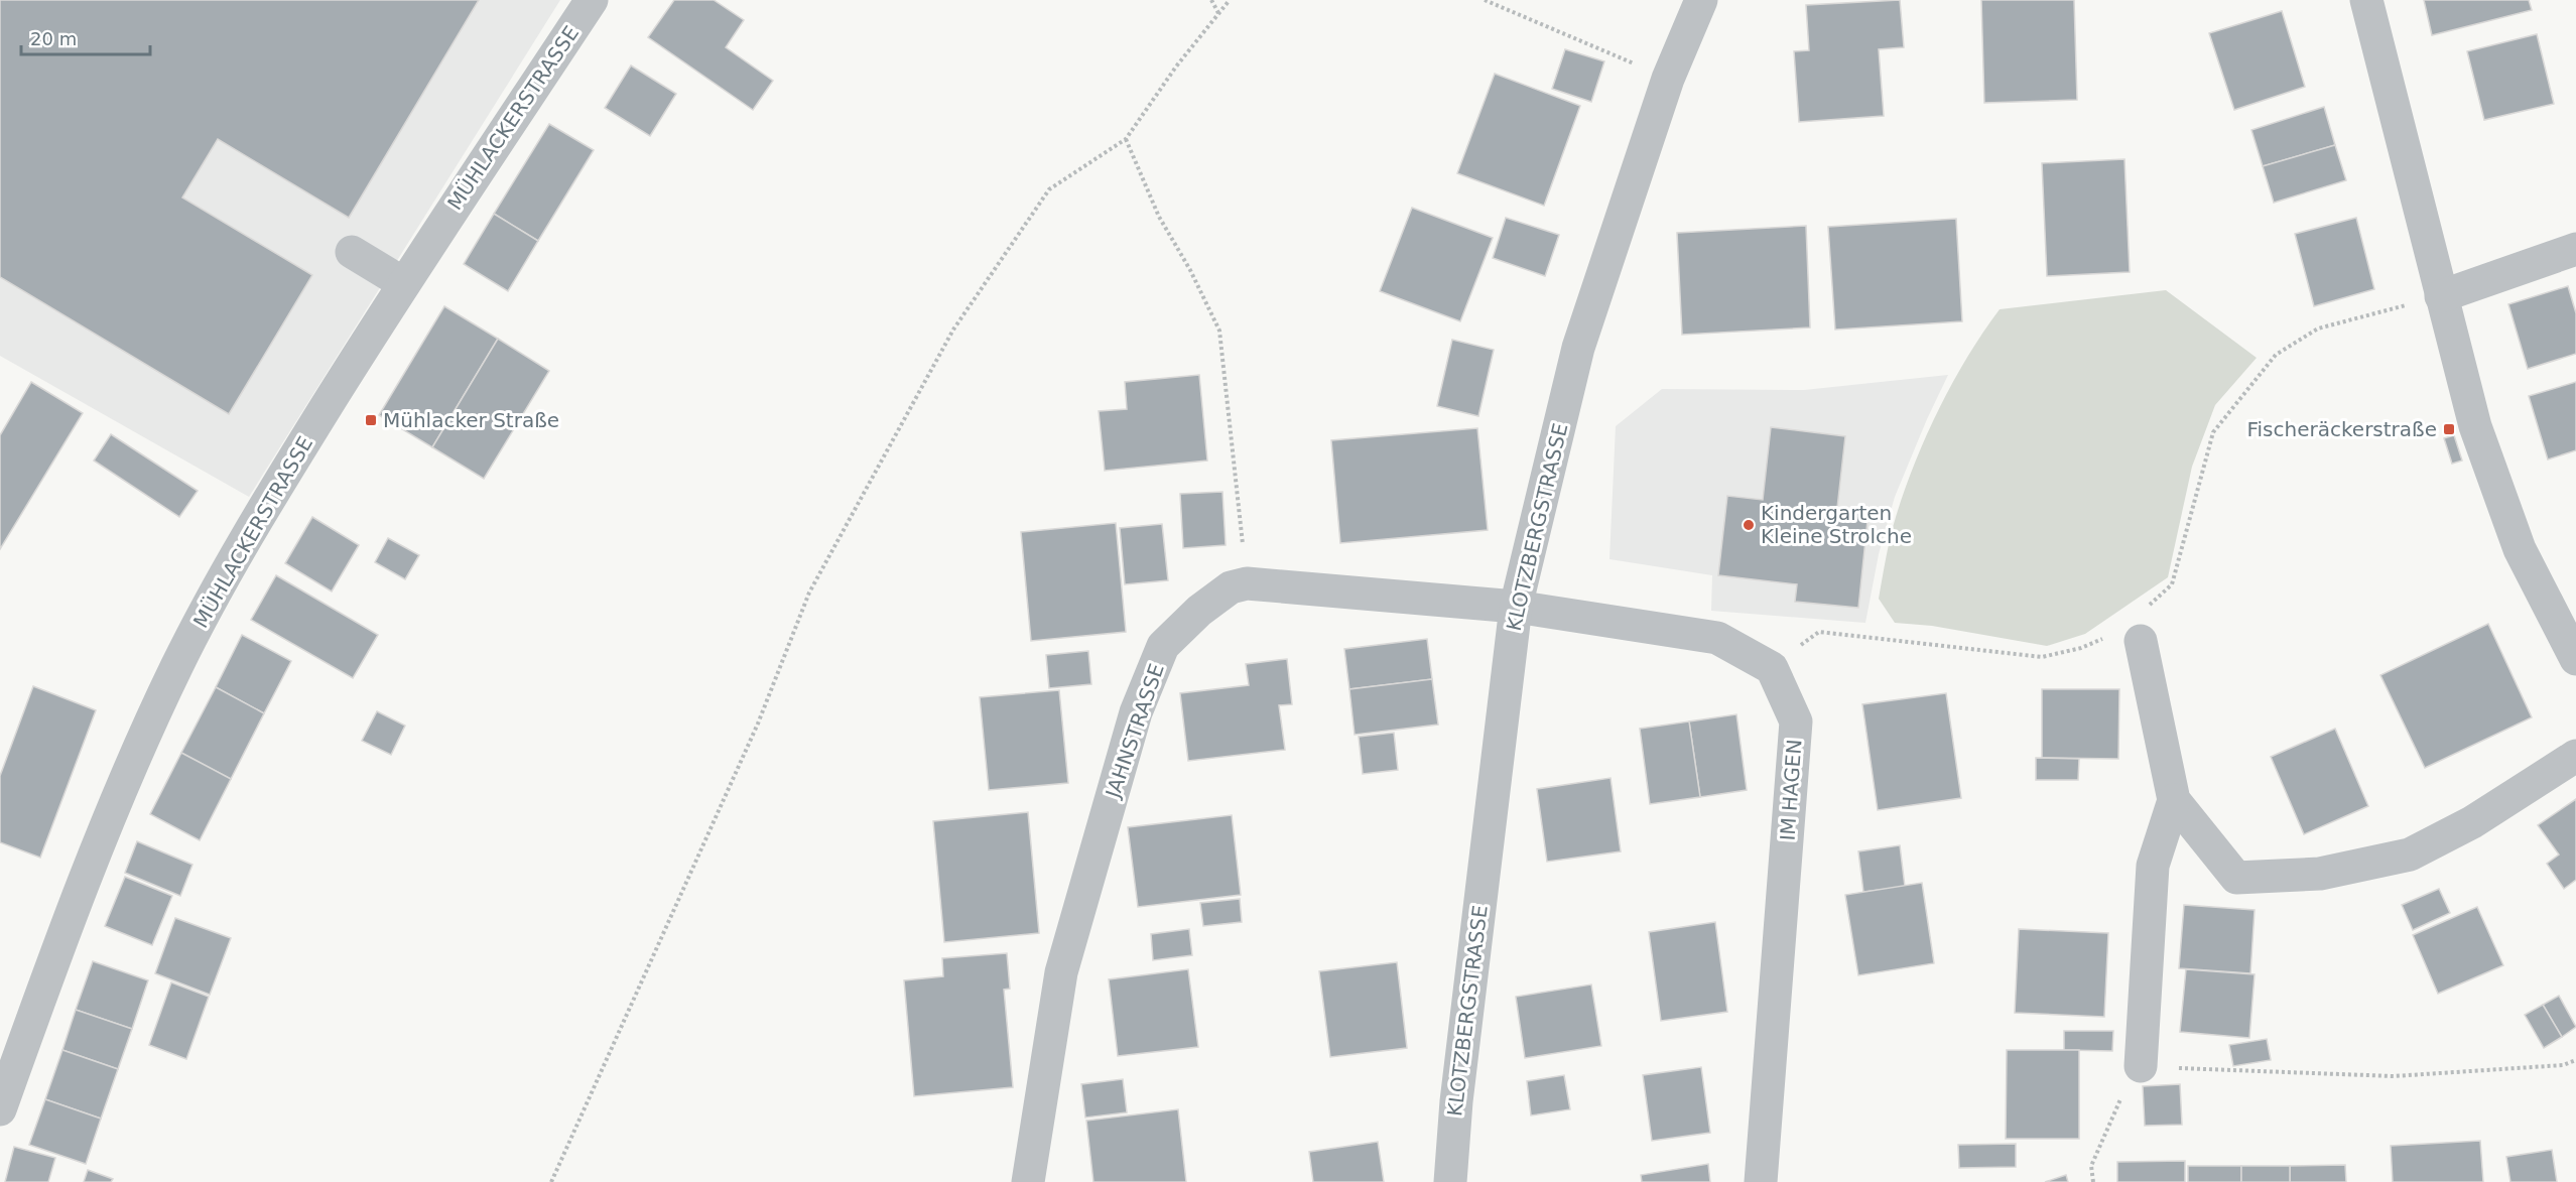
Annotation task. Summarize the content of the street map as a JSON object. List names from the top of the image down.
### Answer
{
  "streets": {
    "street": [
      "MÜHLACKERSTRASSE",
      "KLOTZBERGSTRASSE",
      "JAHNSTRASSE",
      "IM HAGEN"
    ]
  },
  "crossings": [
    ["KLOTZBERGSTRASSE", "JAHNSTRASSE"]
  ],
  "places": {
    "transit": ["Mühlacker Straße", "Fischeräckerstraße"],
    "other": ["Kindergarten Kleine Strolche"]
  },
  "scale_bar": "20 m"
}
